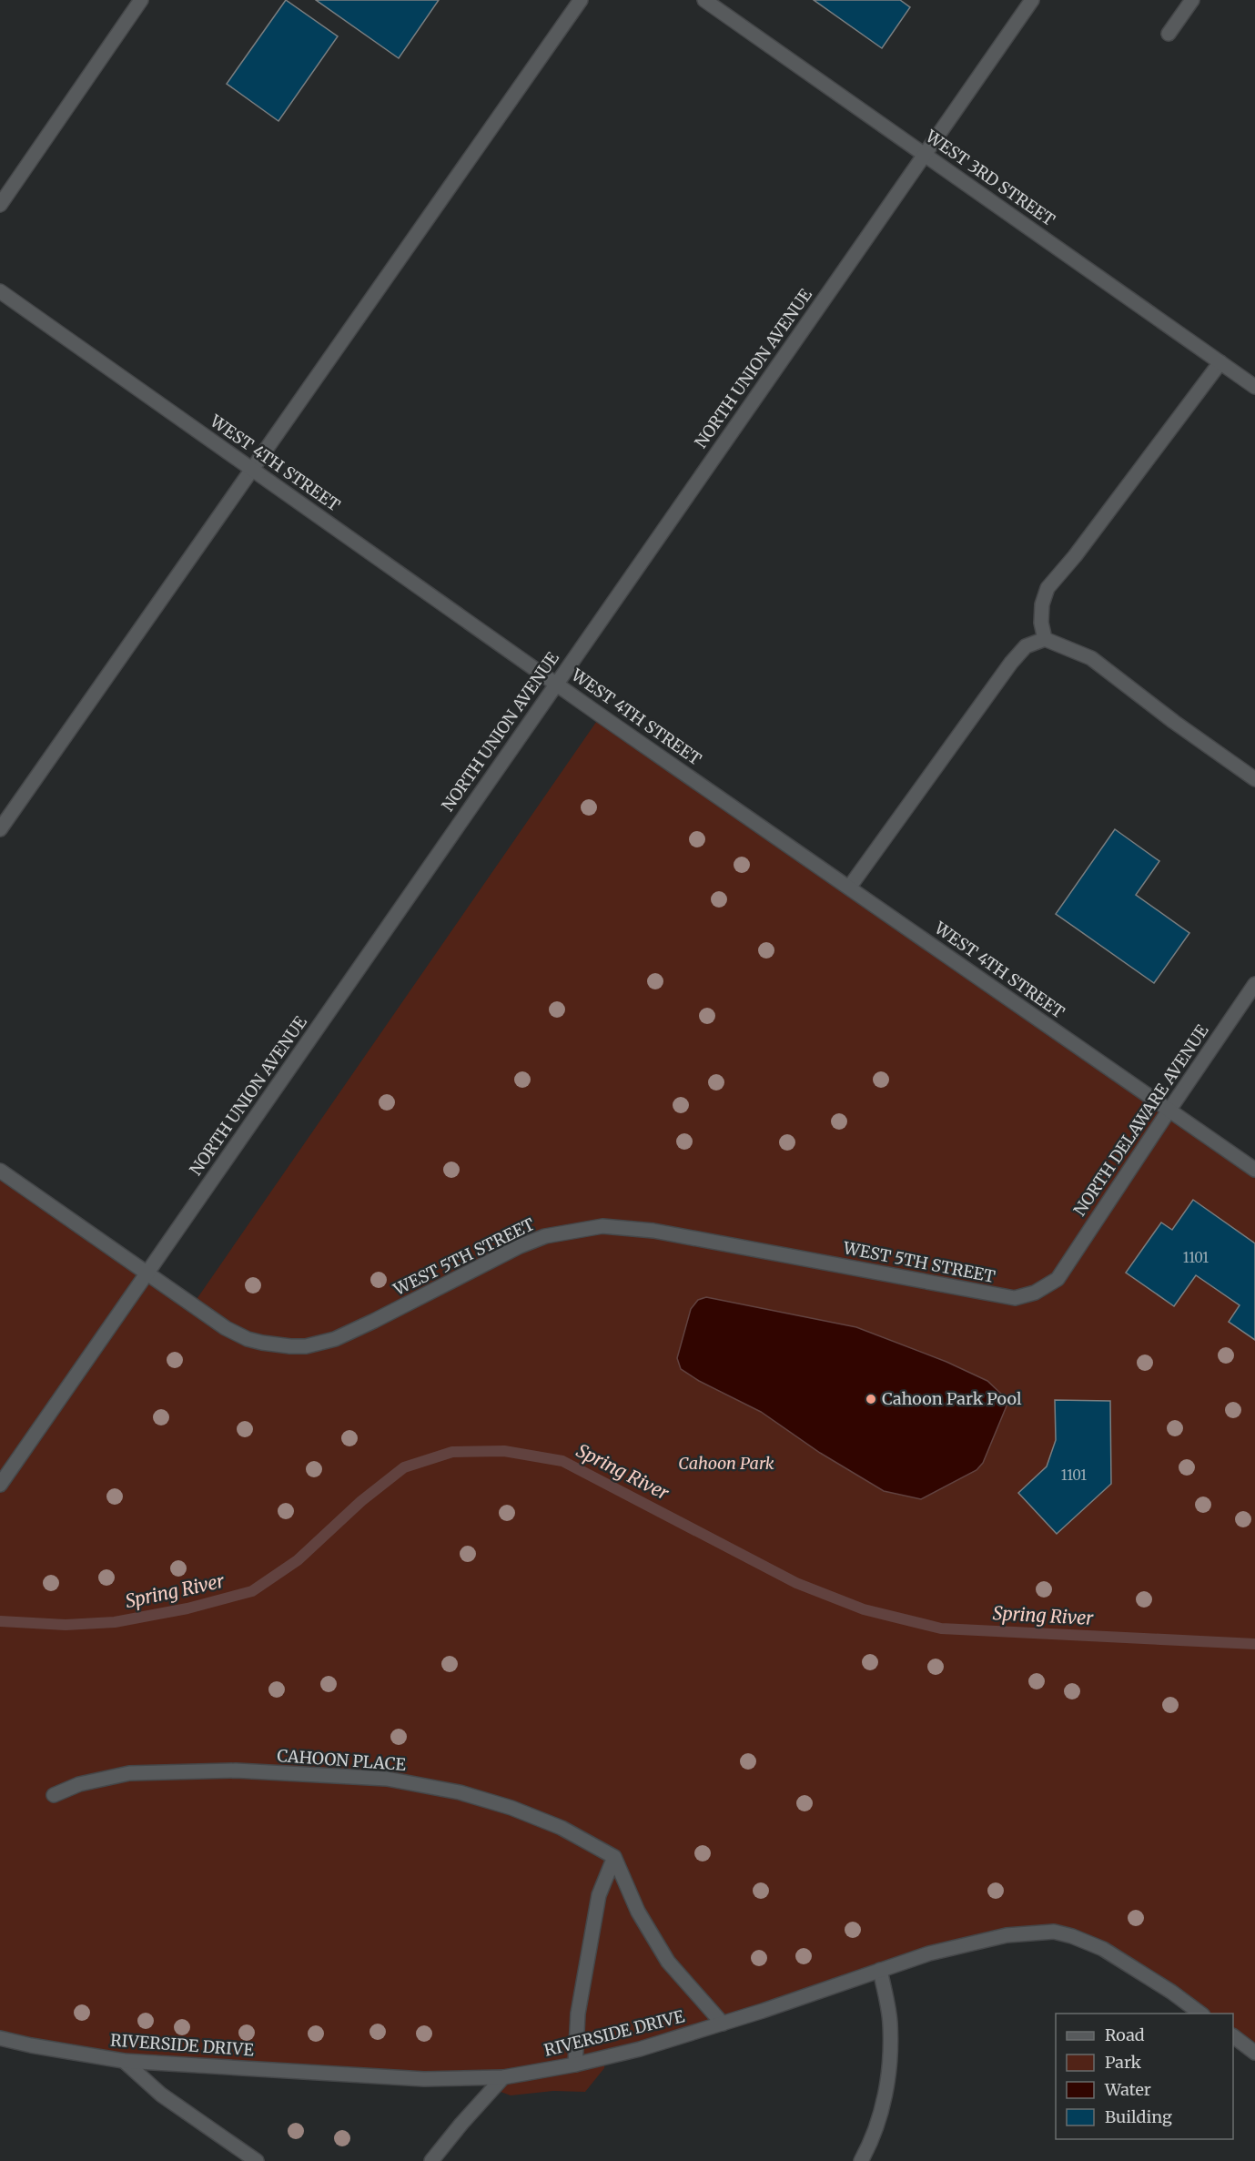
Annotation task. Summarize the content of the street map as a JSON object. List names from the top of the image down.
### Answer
{
  "streets": {
    "street": [
      "WEST 3RD STREET",
      "NORTH UNION AVENUE",
      "WEST 4TH STREET",
      "NORTH DELAWARE AVENUE",
      "WEST 5TH STREET",
      "CAHOON PLACE",
      "RIVERSIDE DRIVE"
    ]
  },
  "crossings": [
    ["WEST 3RD STREET", "NORTH UNION AVENUE"],
    ["NORTH UNION AVENUE", "WEST 4TH STREET"],
    ["NORTH UNION AVENUE", "WEST 5TH STREET"],
    ["WEST 4TH STREET", "NORTH DELAWARE AVENUE"],
    ["NORTH DELAWARE AVENUE", "WEST 5TH STREET"]
  ],
  "water": ["Spring River"],
  "parks": ["Cahoon Park"],
  "places": ["Cahoon Park Pool"],
  "house_numbers": ["1101", "1101"],
  "legend": [
    "Road",
    "Park",
    "Water",
    "Building"
  ]
}
